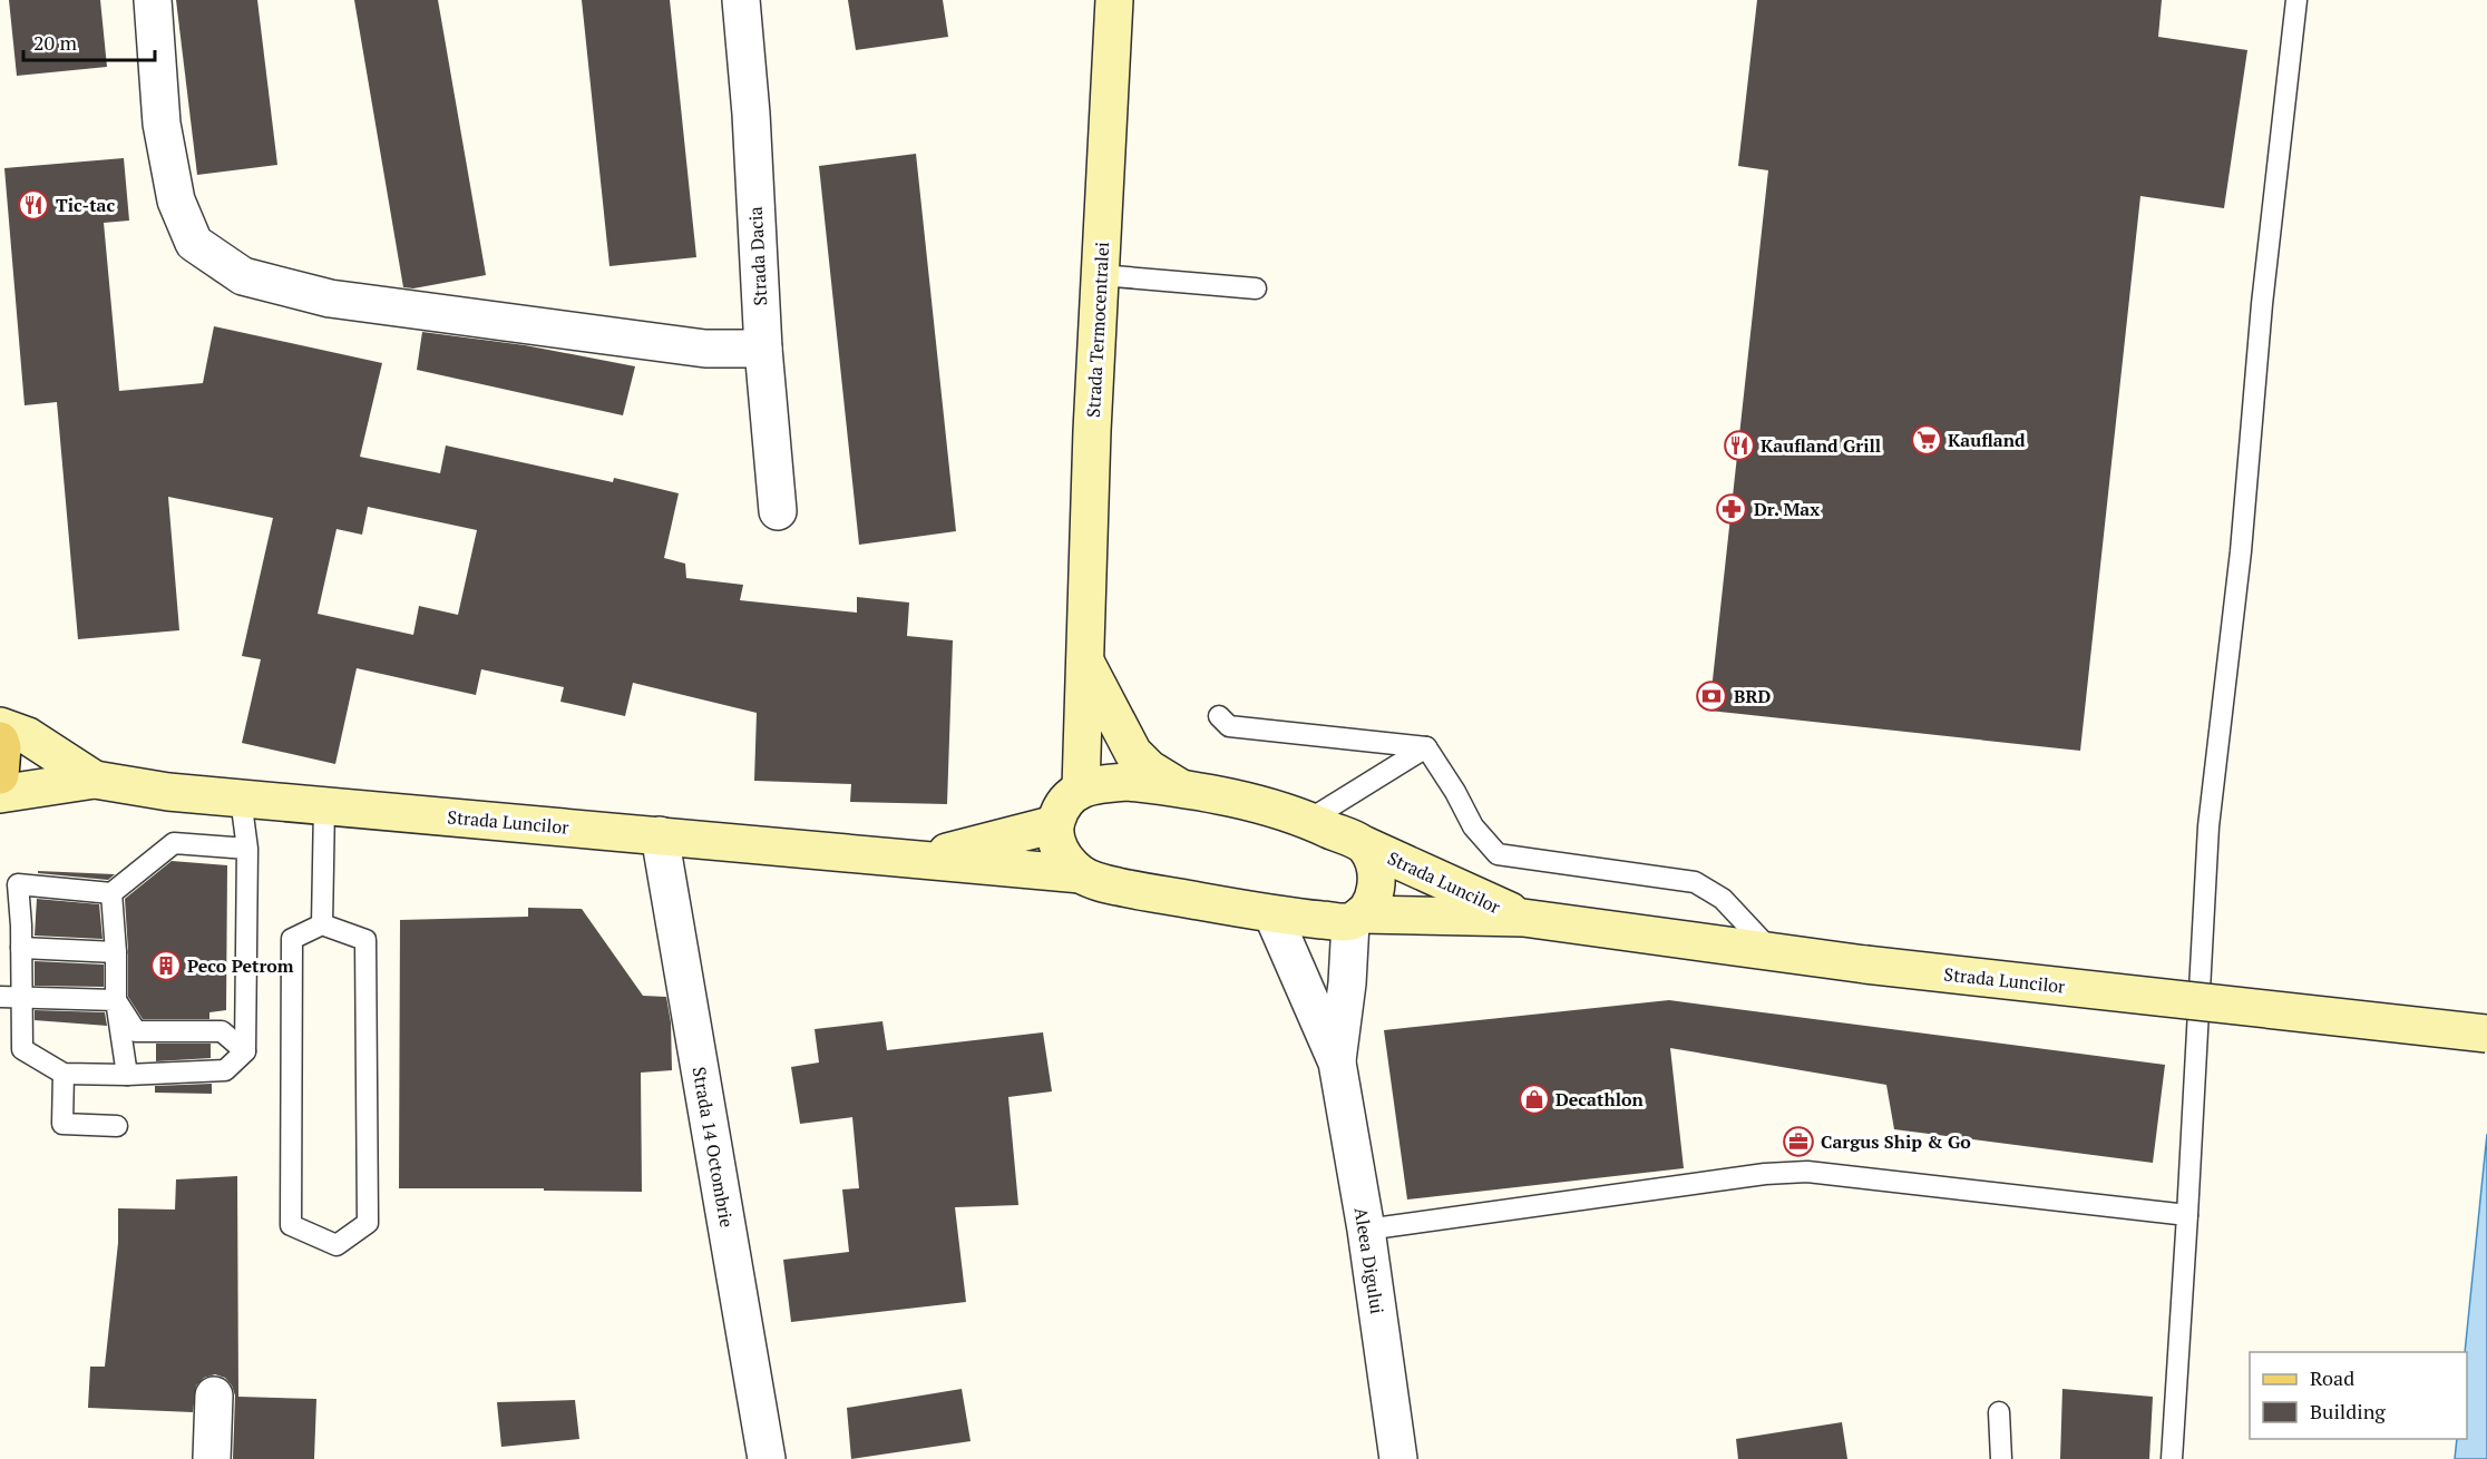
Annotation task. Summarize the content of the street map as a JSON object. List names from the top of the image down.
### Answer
{
  "streets": {
    "main road": ["Strada Termocentralei", "Strada Luncilor"],
    "street": ["Strada Dacia", "Strada 14 Octombrie", "Aleea Digului"]
  },
  "crossings": [
    ["Strada Luncilor", "Strada 14 Octombrie"],
    ["Strada Luncilor", "Aleea Digului"]
  ],
  "places": {
    "restaurant": ["Tic-tac", "Kaufland Grill"],
    "supermarket": ["Kaufland"],
    "pharmacy": ["Dr. Max"],
    "bank": ["BRD"],
    "building": ["Peco Petrom"],
    "shop": ["Decathlon"],
    "office": ["Cargus Ship & Go"]
  },
  "legend": ["Road", "Building"],
  "scale_bar": "20 m"
}
